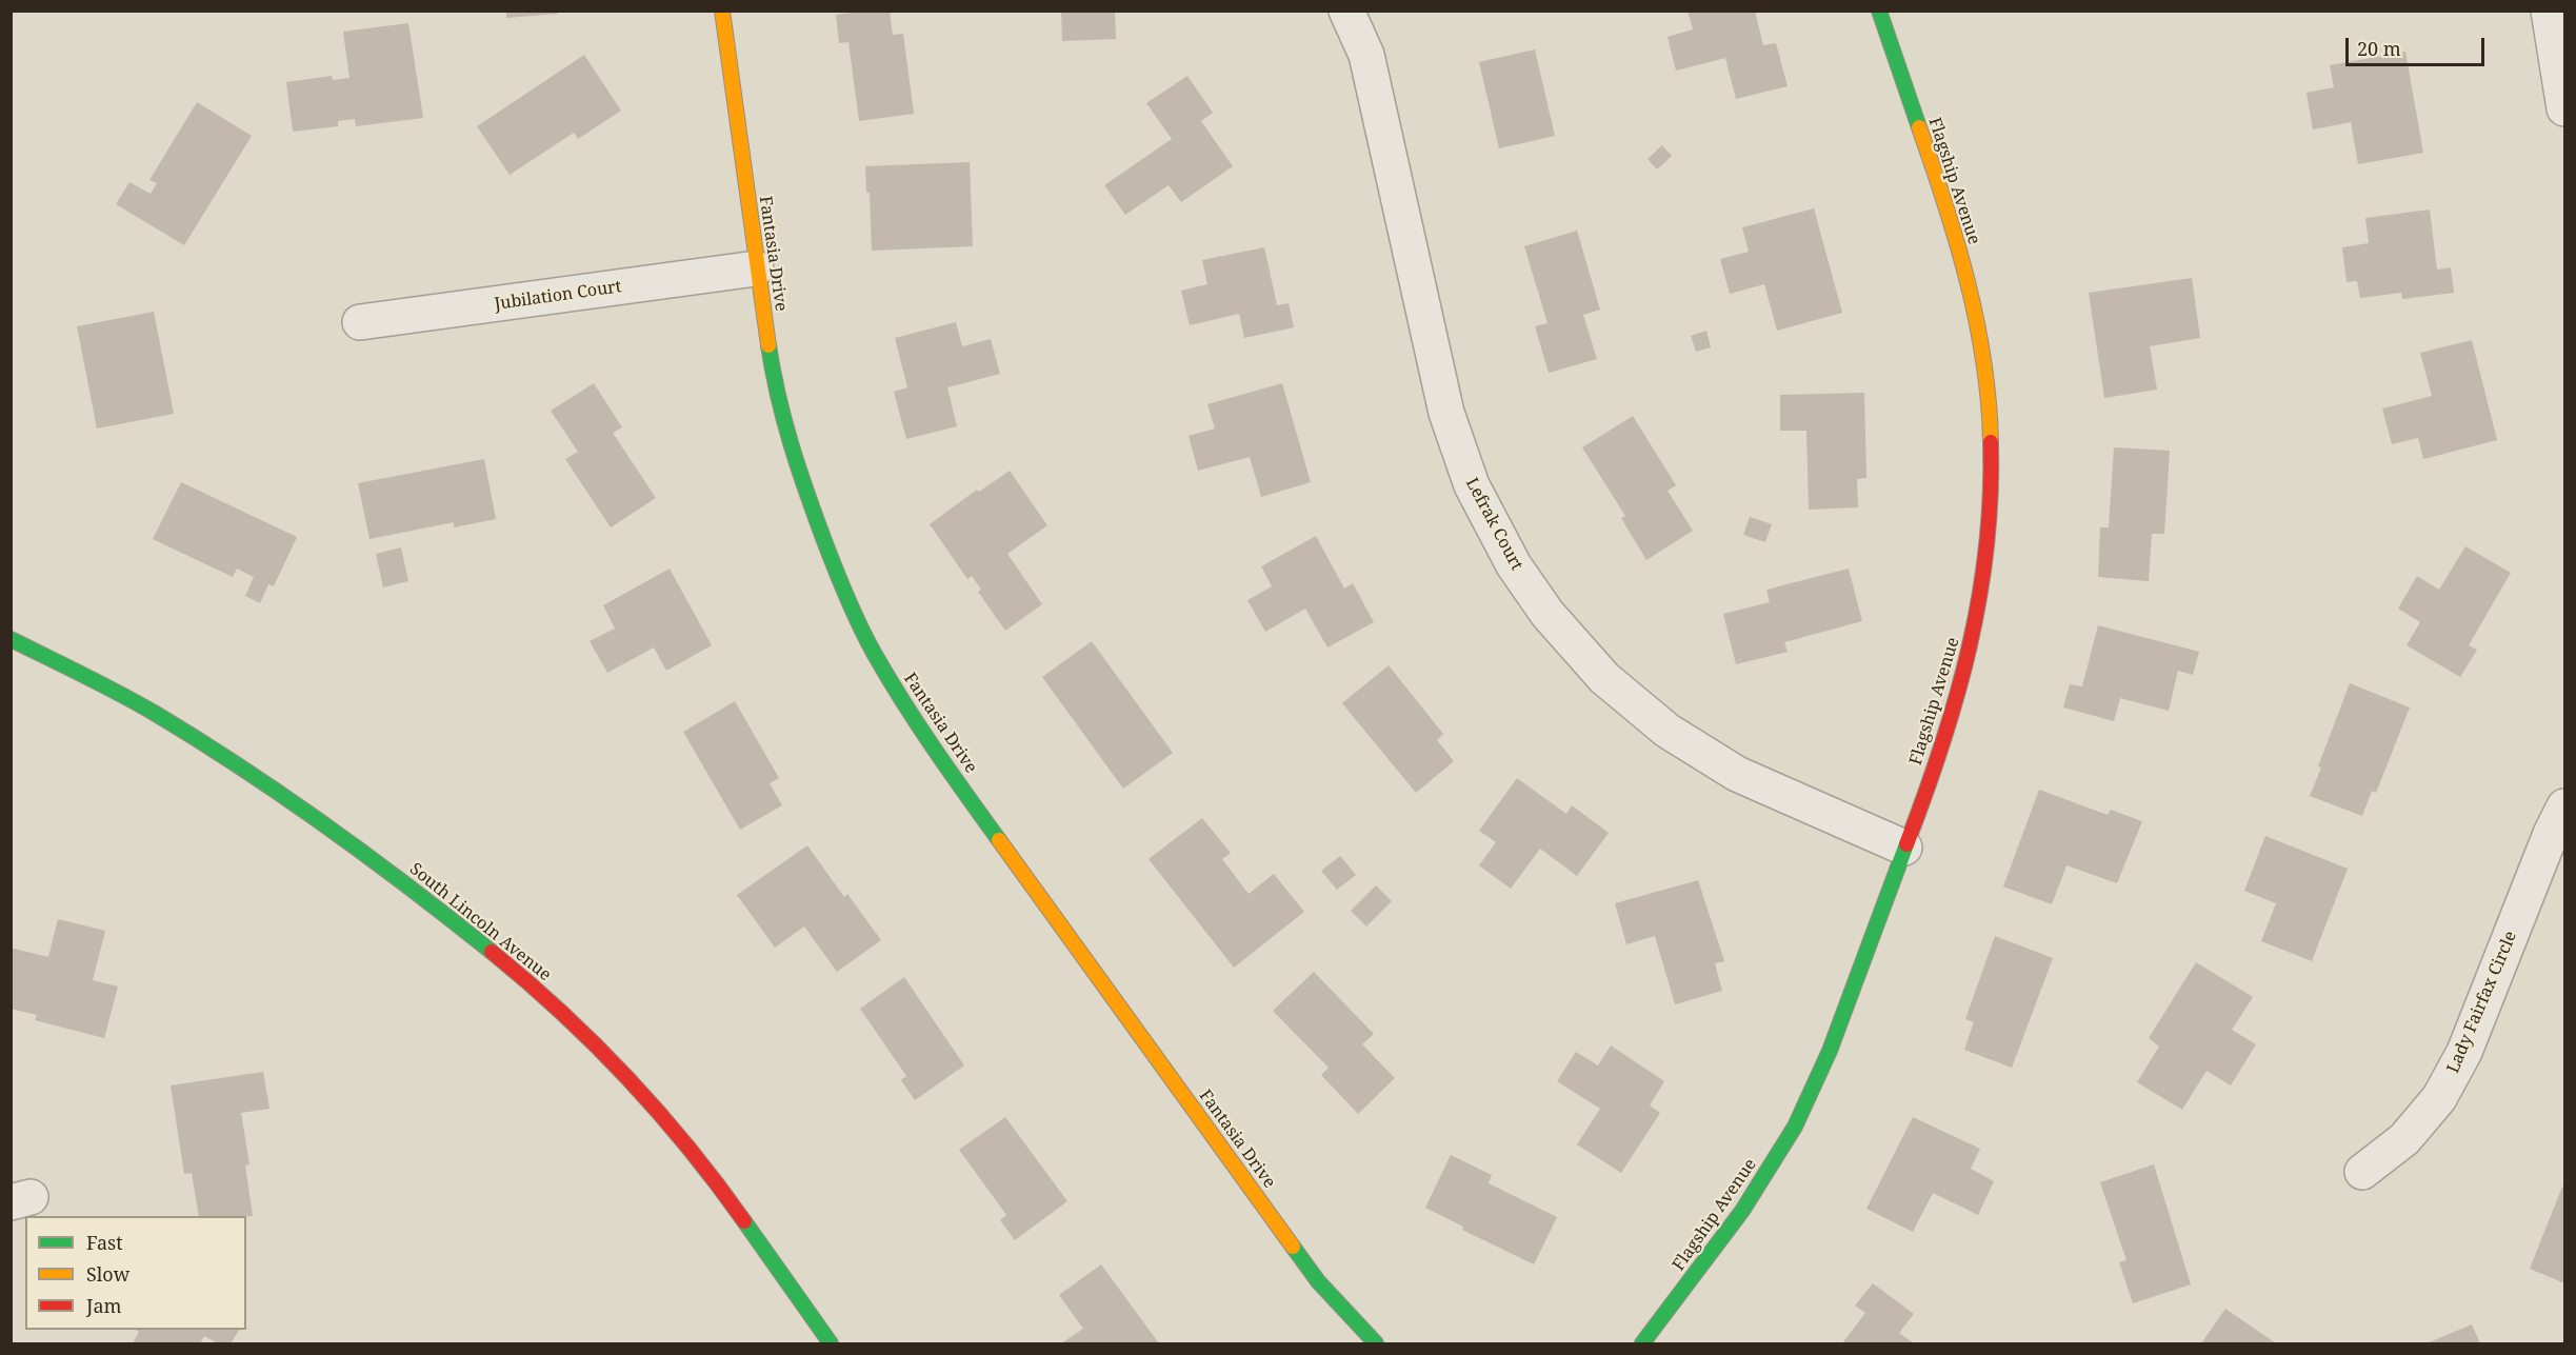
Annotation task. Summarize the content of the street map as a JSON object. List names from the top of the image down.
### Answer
{
  "streets": {
    "street": [
      "Flagship Avenue",
      "Fantasia Drive",
      "Jubilation Court",
      "Lefrak Court",
      "South Lincoln Avenue",
      "Lady Fairfax Circle"
    ]
  },
  "crossings": [
    ["Flagship Avenue", "Lefrak Court"],
    ["Fantasia Drive", "Jubilation Court"]
  ],
  "legend": ["Fast", "Slow", "Jam"],
  "scale_bar": "20 m"
}
